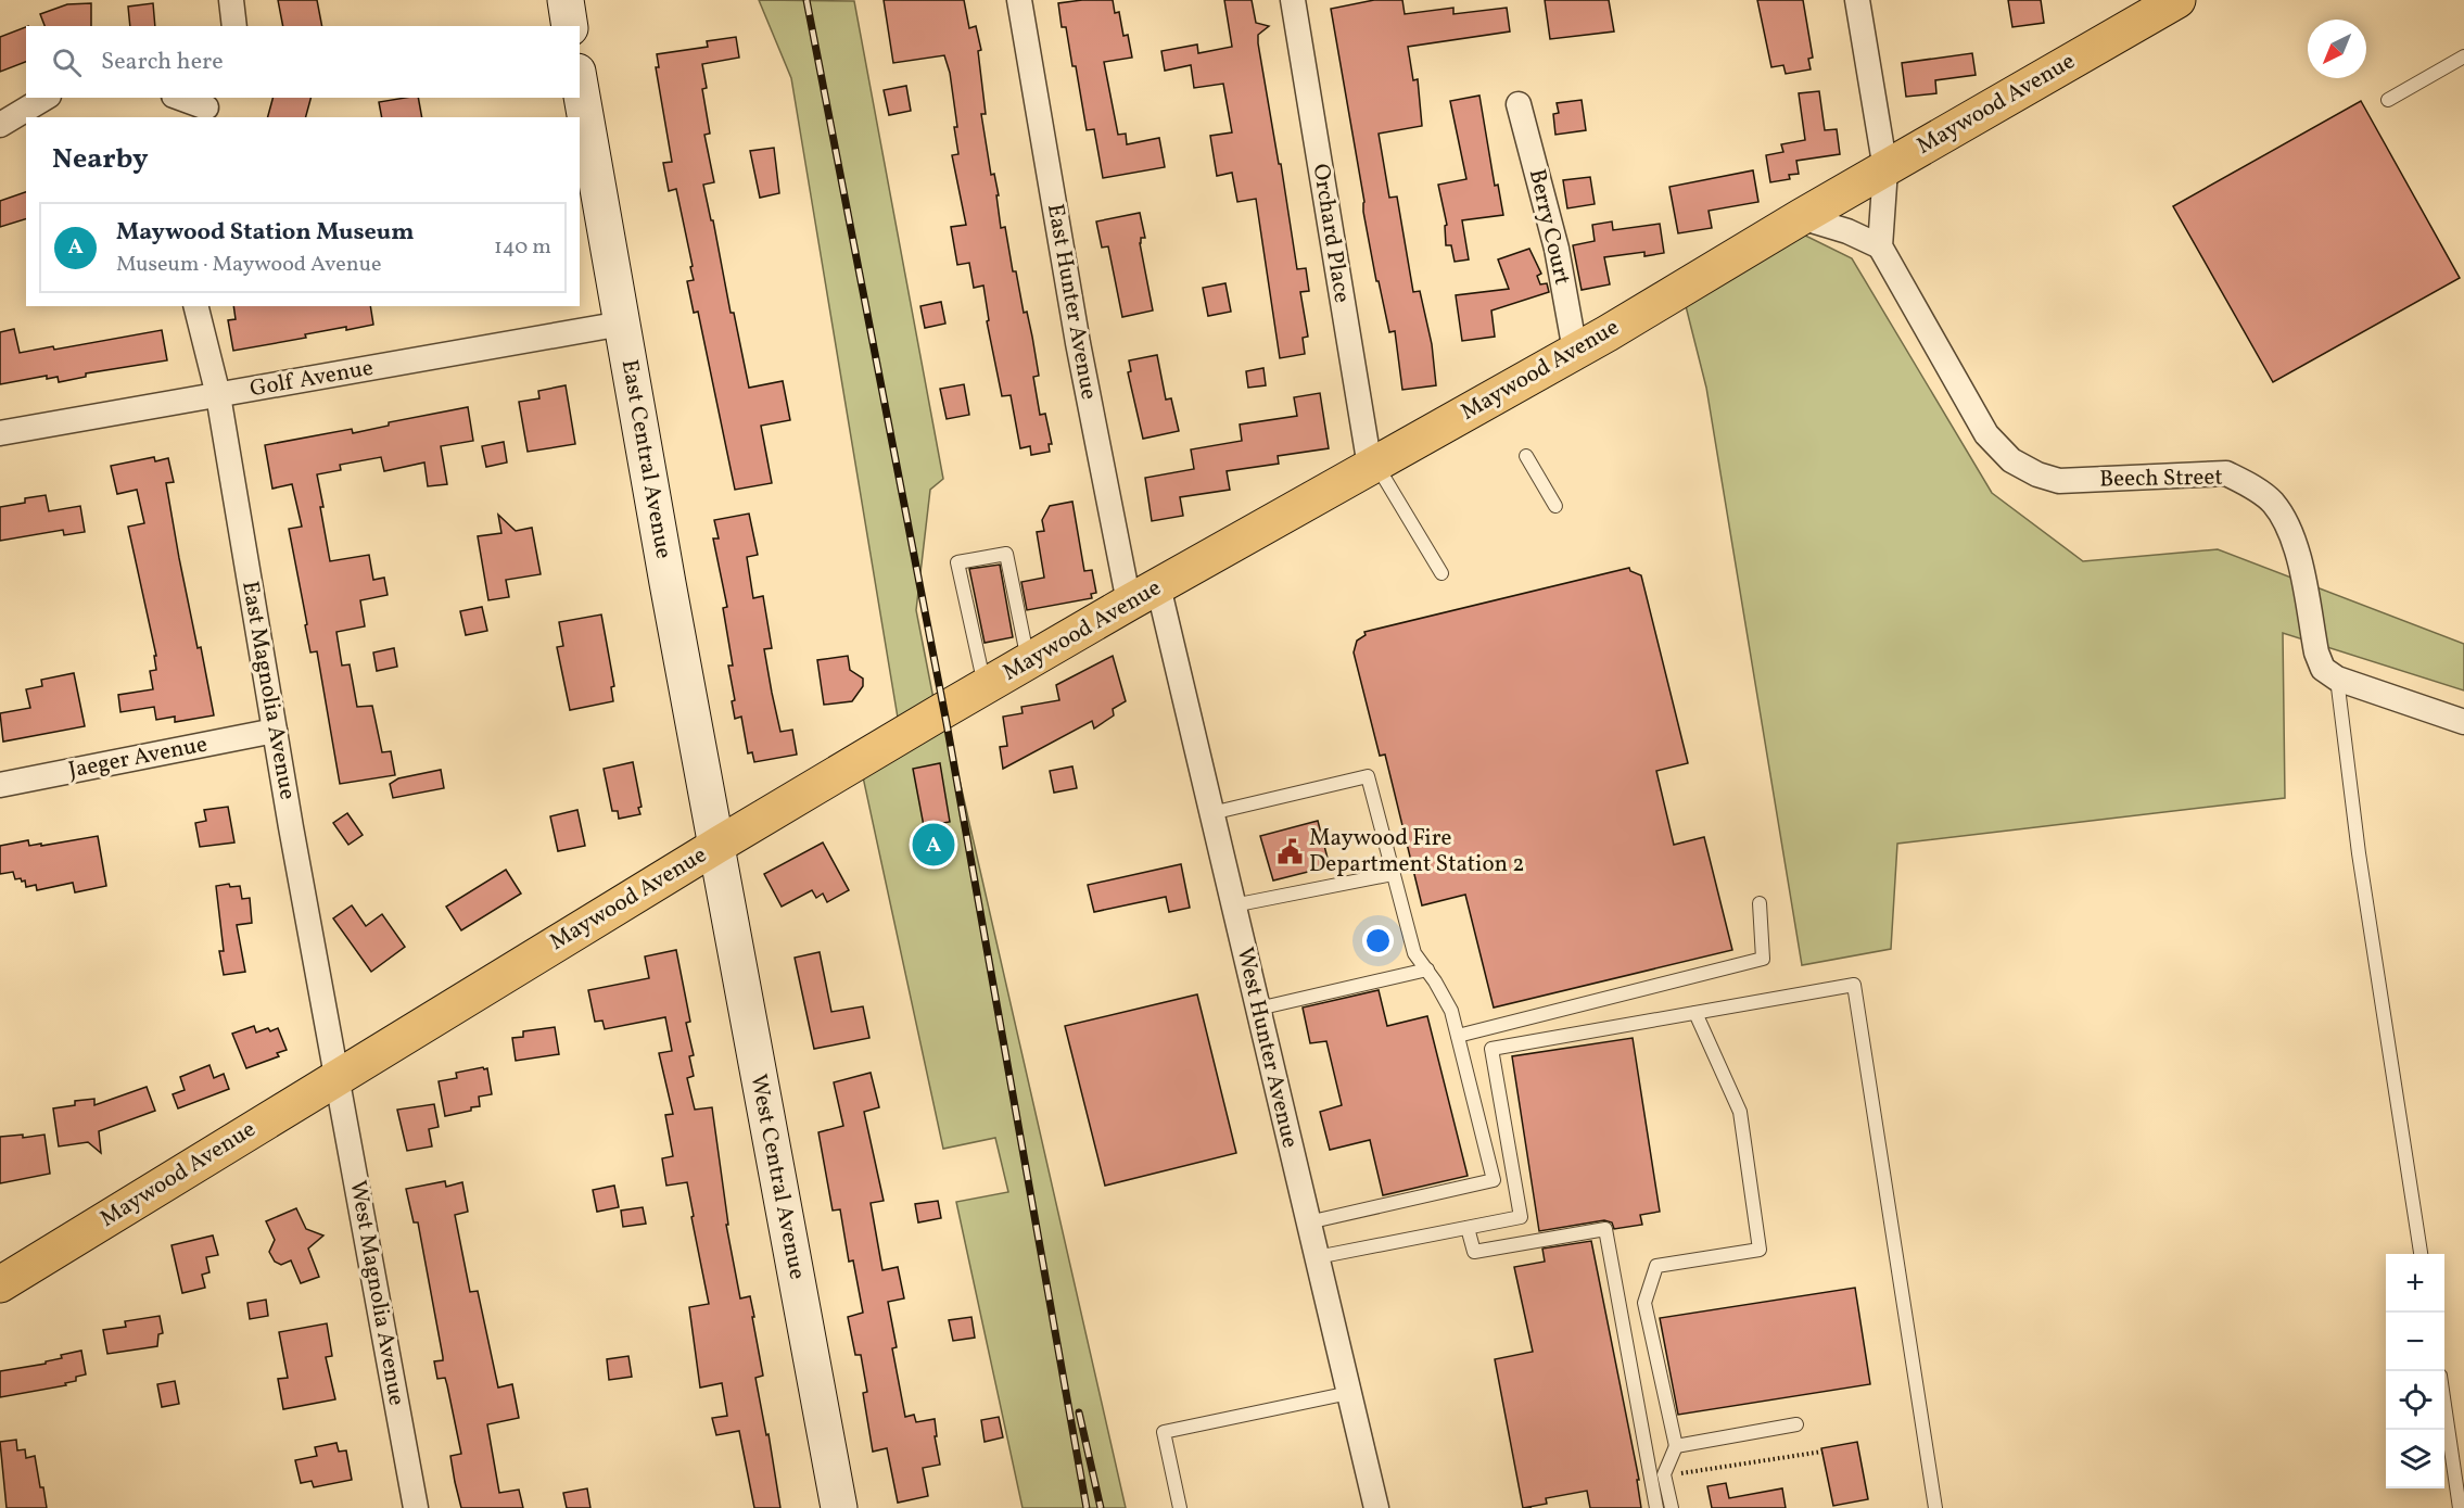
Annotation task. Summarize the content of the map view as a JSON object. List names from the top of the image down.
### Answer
{
  "streets": {
    "main road": ["Maywood Avenue"],
    "street": [
      "Berry Court",
      "Orchard Place",
      "East Hunter Avenue",
      "Golf Avenue",
      "East Central Avenue",
      "Beech Street",
      "East Magnolia Avenue",
      "Jaeger Avenue",
      "West Hunter Avenue",
      "West Central Avenue",
      "West Magnolia Avenue"
    ]
  },
  "crossings": [
    ["Maywood Avenue", "Berry Court"],
    ["Maywood Avenue", "Orchard Place"],
    ["Maywood Avenue", "East Hunter Avenue"],
    ["Maywood Avenue", "East Central Avenue"],
    ["Maywood Avenue", "East Magnolia Avenue"],
    ["Maywood Avenue", "West Hunter Avenue"],
    ["Maywood Avenue", "West Central Avenue"],
    ["Maywood Avenue", "West Magnolia Avenue"],
    ["East Hunter Avenue", "West Hunter Avenue"],
    ["Golf Avenue", "East Central Avenue"],
    ["Golf Avenue", "East Magnolia Avenue"],
    ["East Central Avenue", "West Central Avenue"],
    ["East Magnolia Avenue", "Jaeger Avenue"],
    ["East Magnolia Avenue", "West Magnolia Avenue"]
  ],
  "places": {
    "public building": ["Maywood Fire Department Station 2"]
  },
  "north": "bottom left",
  "page": {
    "search": "Search here",
    "heading": "Nearby",
    "list": [
      {
        "mark": "A",
        "name": "Maywood Station Museum",
        "note": "Museum · Maywood Avenue",
        "value": "140 m"
      }
    ],
    "pins": "A",
    "map_buttons": ["+", "−"]
  }
}
